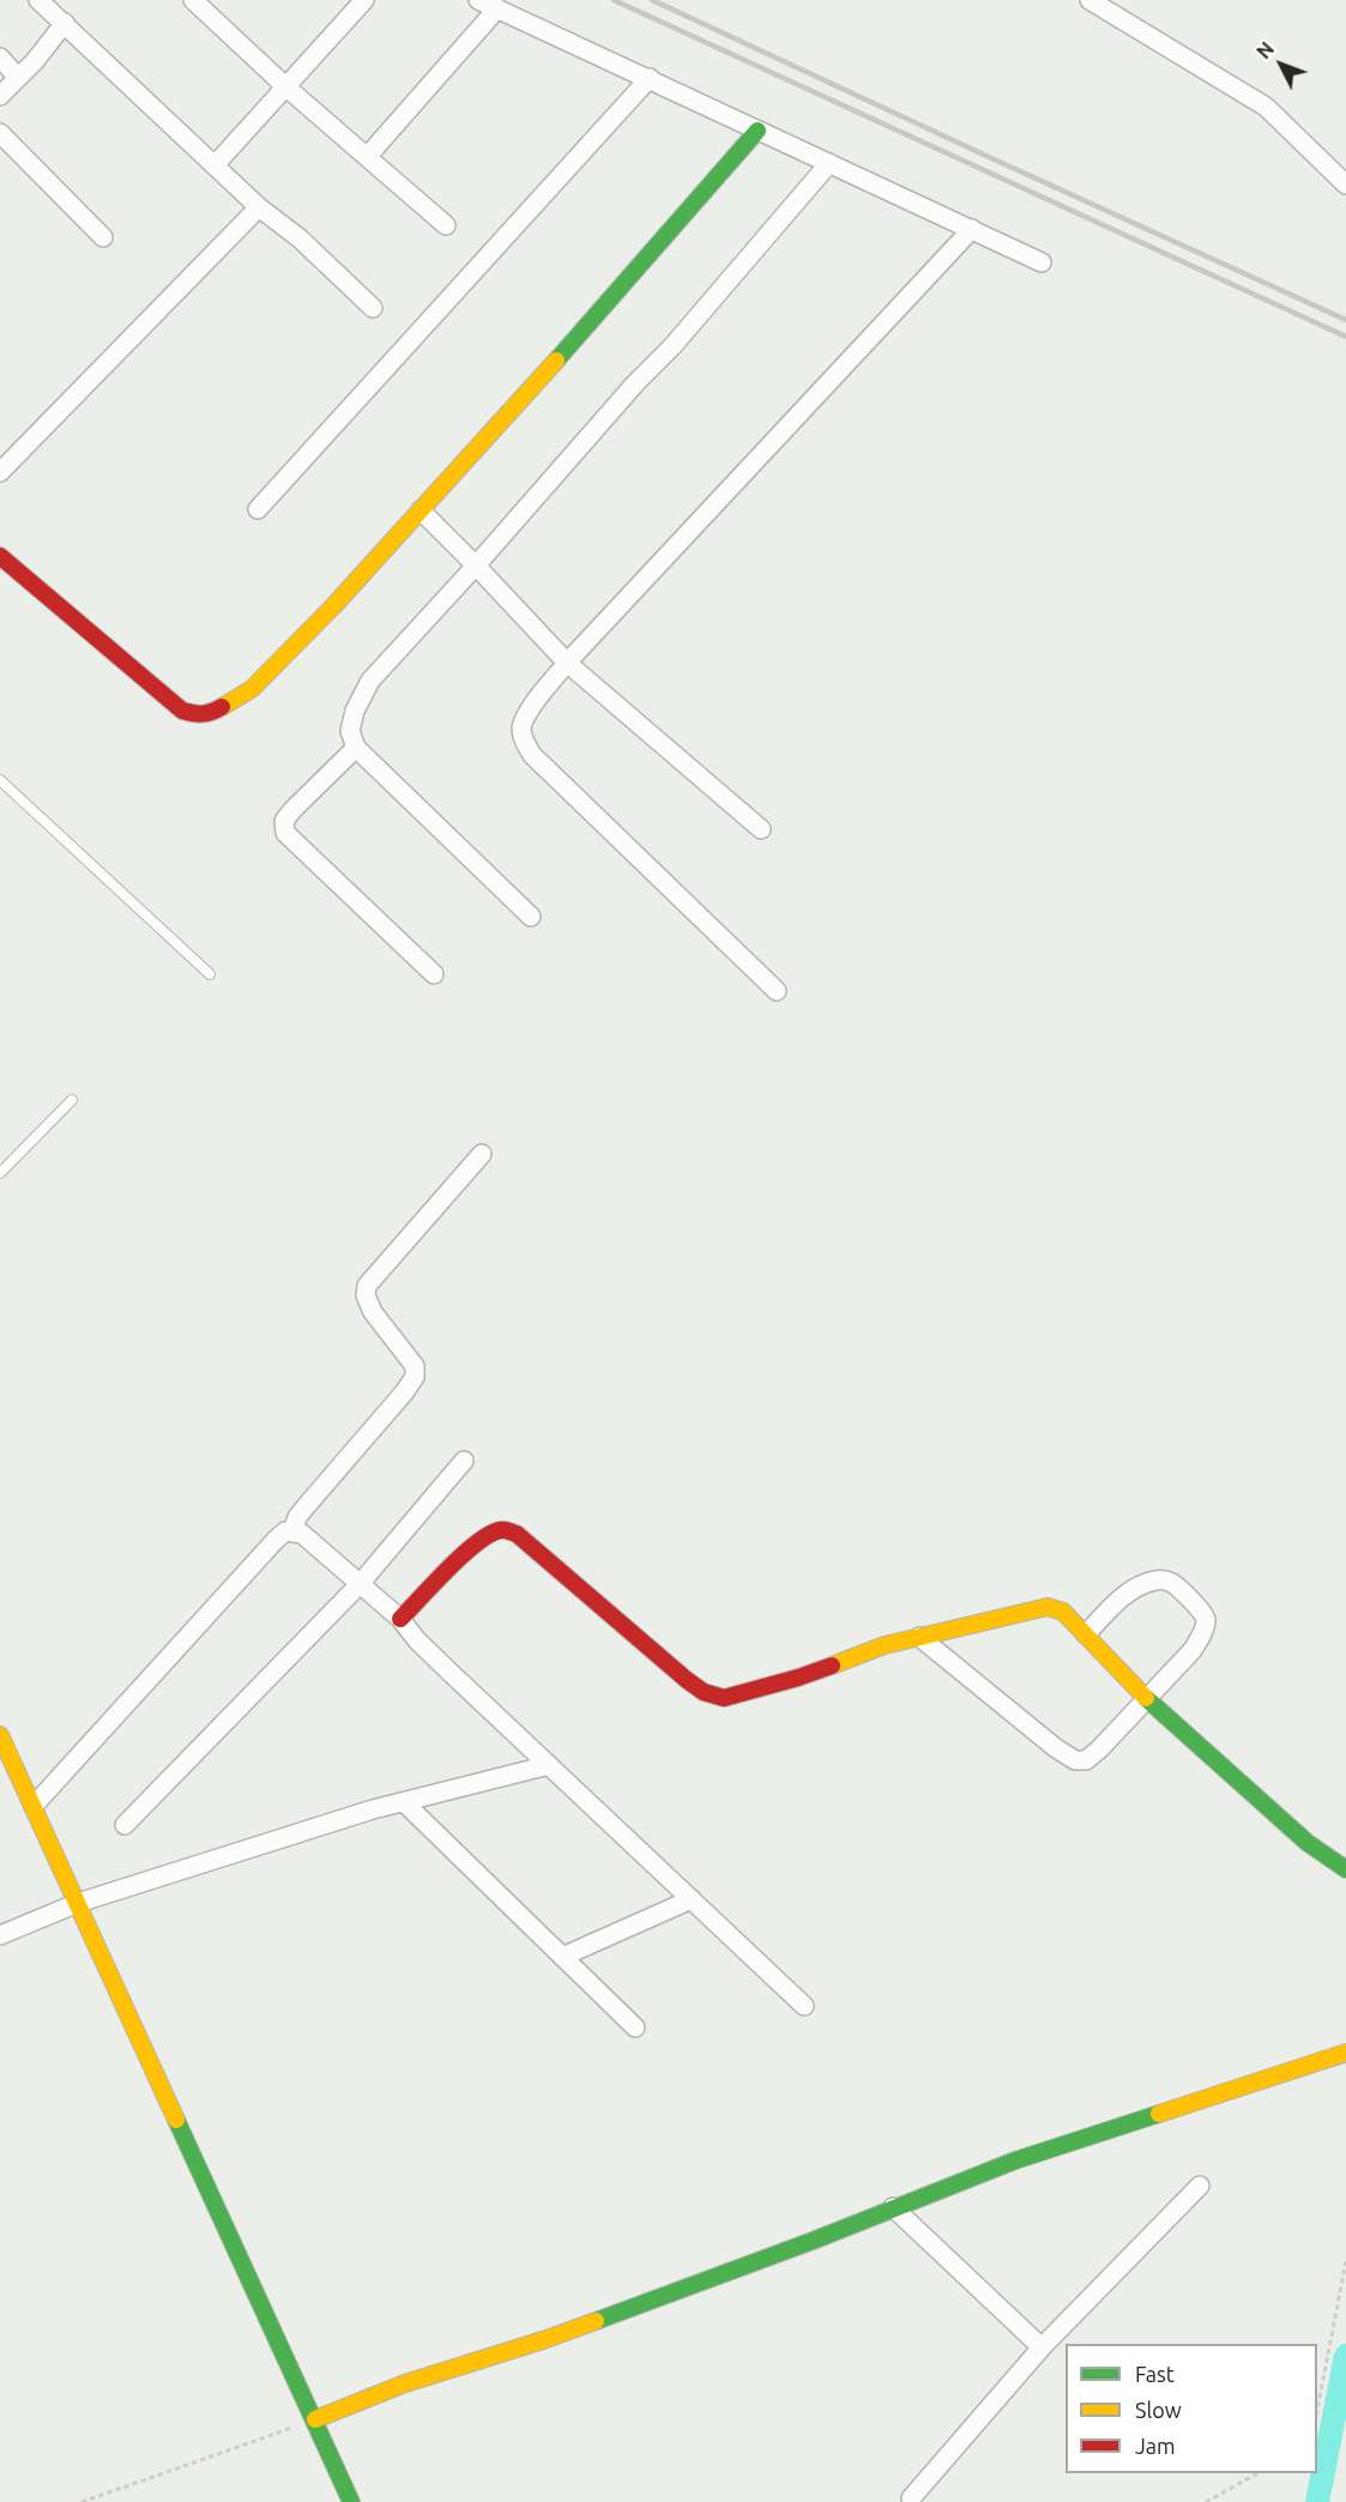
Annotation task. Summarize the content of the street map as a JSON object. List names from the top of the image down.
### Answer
{
  "legend": ["Fast", "Slow", "Jam"],
  "north": "top left"
}
